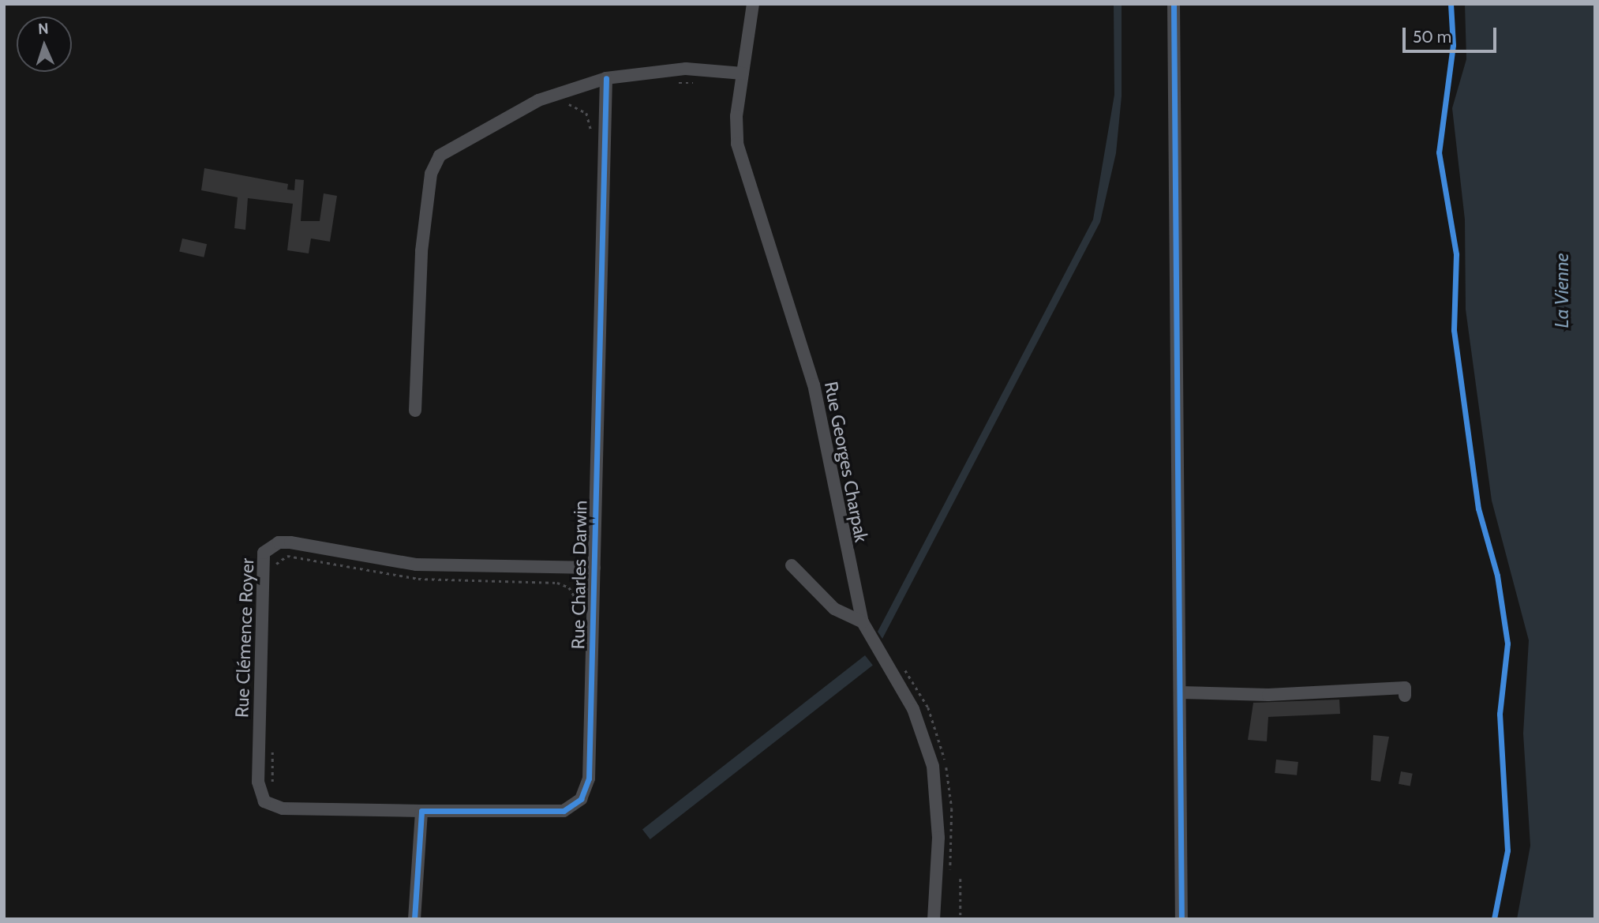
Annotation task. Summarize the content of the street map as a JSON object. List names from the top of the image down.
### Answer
{
  "streets": {
    "street": ["Rue Georges Charpak", "Rue Charles Darwin", "Rue Clémence Royer"]
  },
  "crossings": [
    ["Rue Charles Darwin", "Rue Clémence Royer"]
  ],
  "water": ["La Vienne"],
  "scale_bar": "50 m",
  "north": "top"
}
